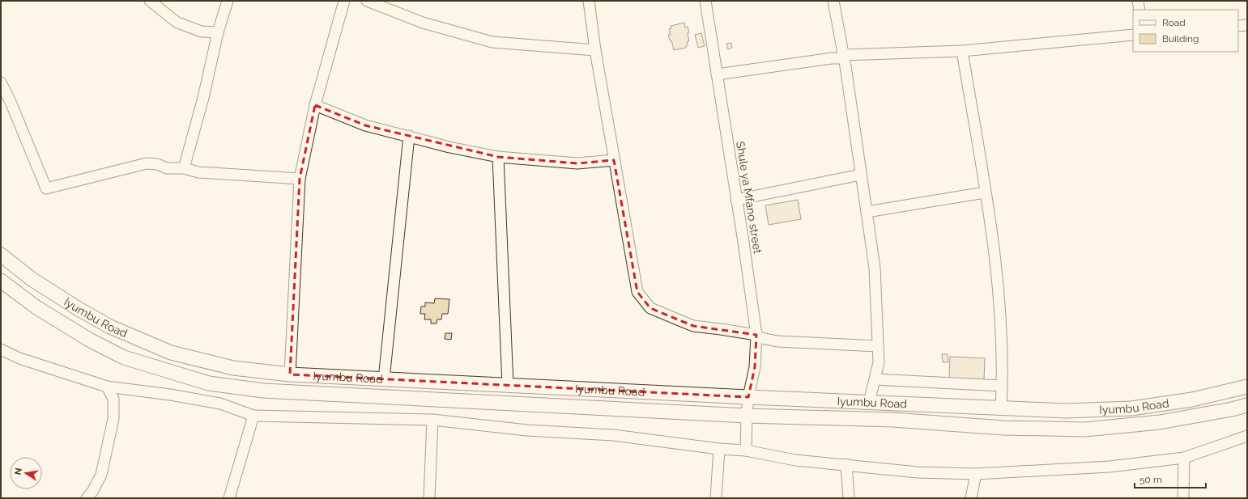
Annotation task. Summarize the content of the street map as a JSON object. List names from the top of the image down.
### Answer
{
  "streets": {
    "main road": ["Iyumbu Road"],
    "street": ["Shule ya Mfano street"]
  },
  "crossings": [
    ["Shule ya Mfano street", "Iyumbu Road"]
  ],
  "legend": ["Road", "Building"],
  "scale_bar": "50 m",
  "north": "left"
}
